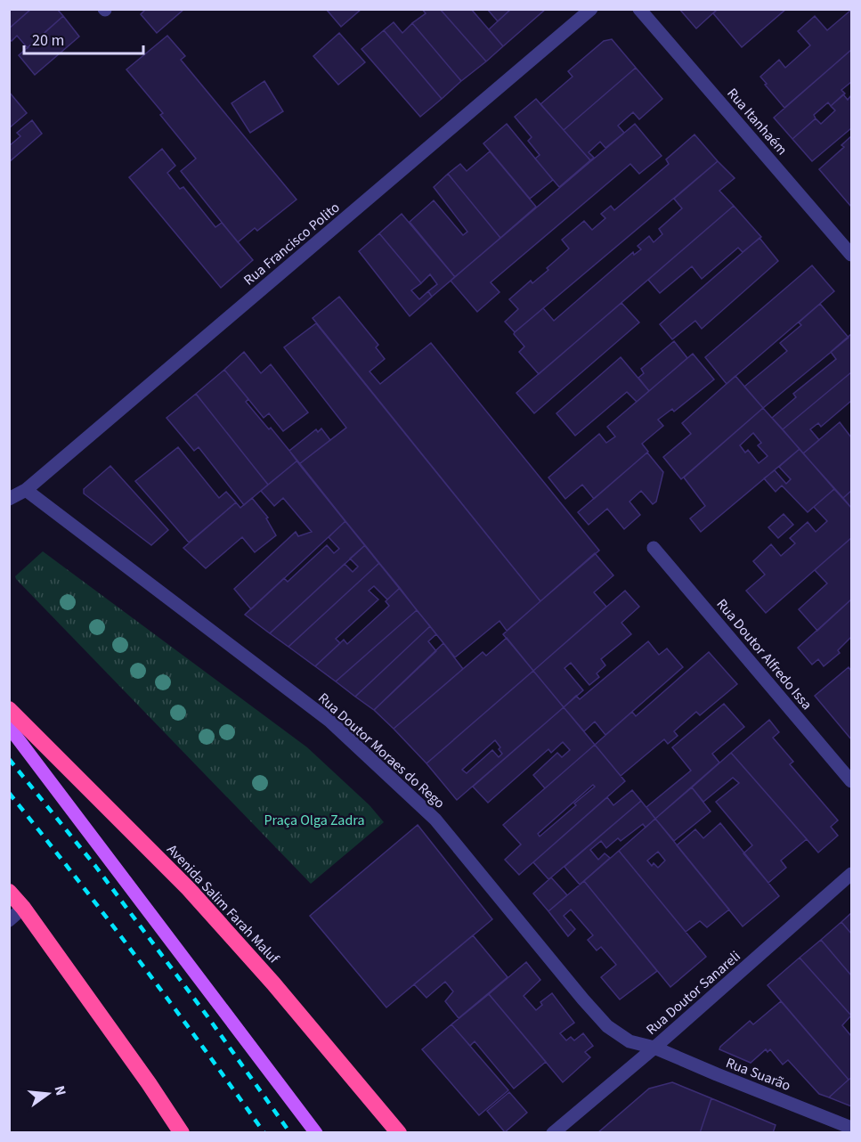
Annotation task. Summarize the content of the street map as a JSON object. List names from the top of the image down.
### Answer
{
  "streets": {
    "highway": ["Avenida Salim Farah Maluf"],
    "street": [
      "Rua Itanhaém",
      "Rua Francisco Polito",
      "Rua Doutor Alfredo Issa",
      "Rua Doutor Moraes do Rego",
      "Rua Doutor Sanareli",
      "Rua Suarão"
    ]
  },
  "crossings": [
    ["Rua Francisco Polito", "Rua Doutor Moraes do Rego"],
    ["Rua Doutor Moraes do Rego", "Rua Doutor Sanareli"],
    ["Rua Doutor Moraes do Rego", "Rua Suarão"],
    ["Rua Doutor Sanareli", "Rua Suarão"]
  ],
  "parks": ["Praça Olga Zadra"],
  "scale_bar": "20 m",
  "north": "right"
}
